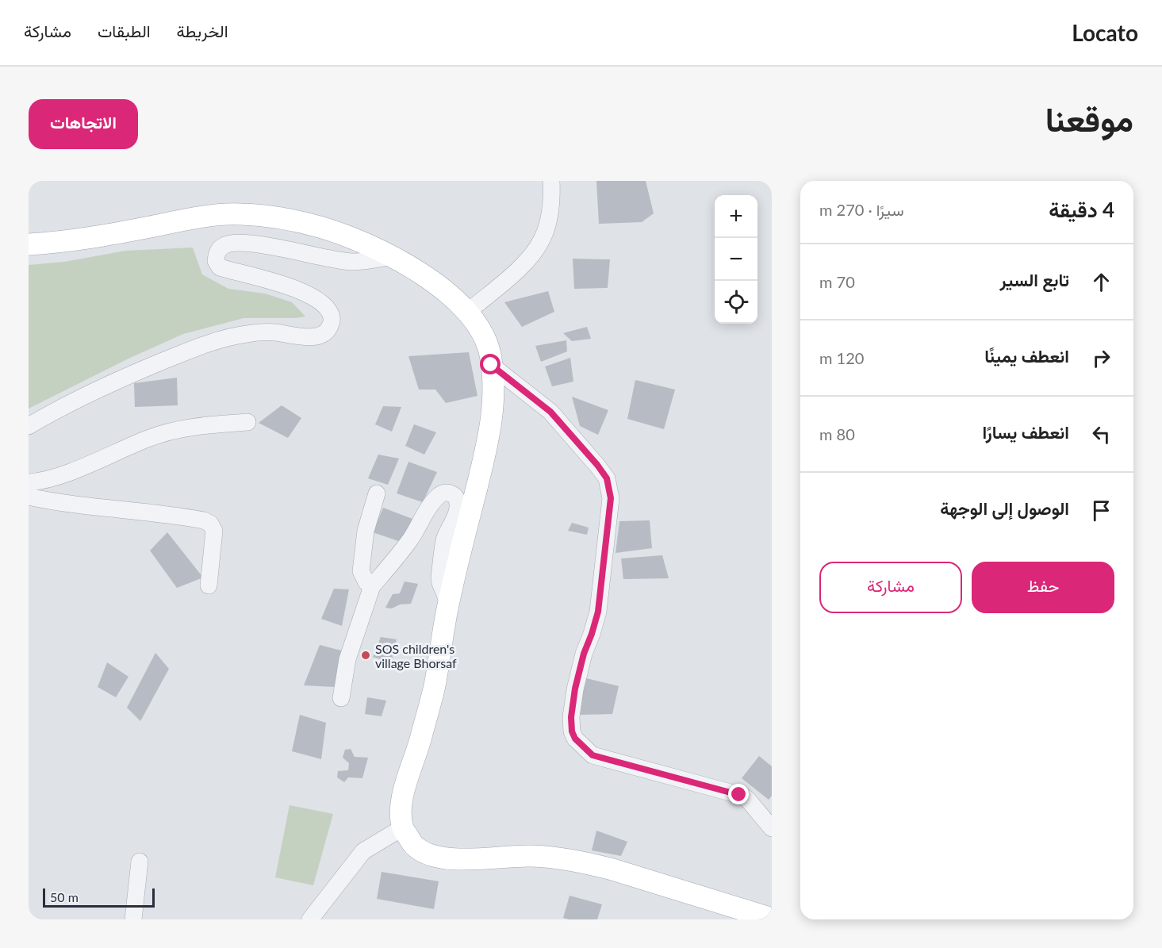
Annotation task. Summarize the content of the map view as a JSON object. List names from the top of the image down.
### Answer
{
  "places": ["SOS children's village Bhorsaf"],
  "scale_bar": "50 m",
  "page": {
    "header": "Locato",
    "nav": ["الخريطة", "الطبقات", "مشاركة"],
    "title": "موقعنا",
    "buttons": [
      "الاتجاهات",
      ["حفظ", "مشاركة"]
    ],
    "heading": ["4 دقيقة", "سيرًا · 270 m"],
    "map_buttons": ["+", "−"],
    "list": [
      ["تابع السير", "70 m"],
      ["انعطف يمينًا", "120 m"],
      ["انعطف يسارًا", "80 m"],
      "الوصول إلى الوجهة"
    ],
    "scale": "50 m"
  }
}
